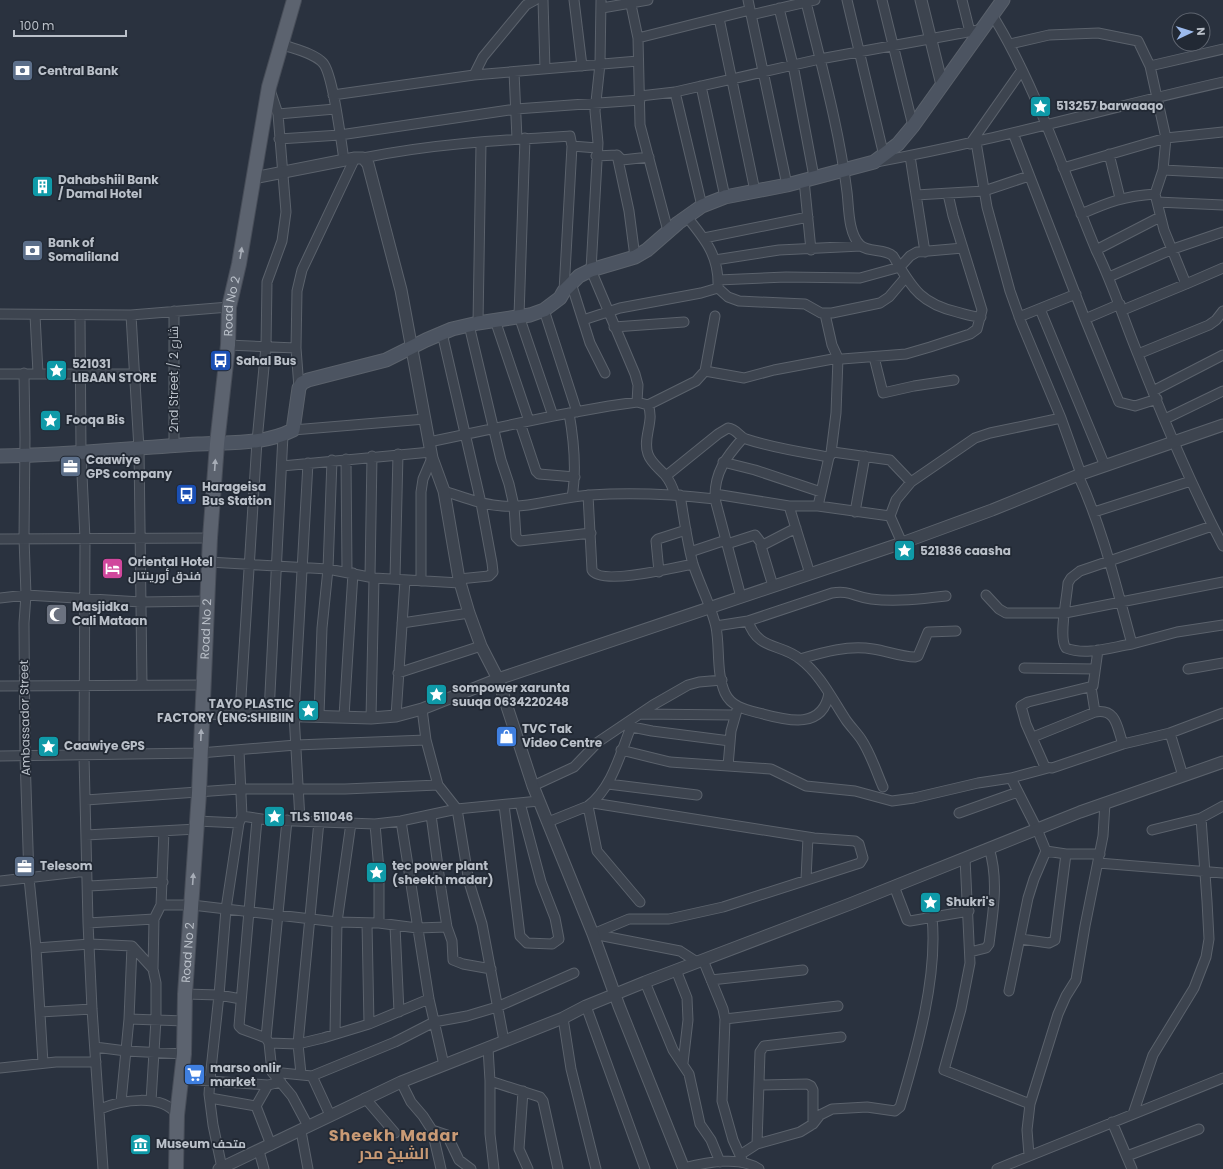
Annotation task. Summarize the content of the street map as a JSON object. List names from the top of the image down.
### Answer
{
  "streets": {
    "main road": ["Road No 2"],
    "street": ["2nd Street / شارع 2", "Ambassador Street"]
  },
  "districts": ["Sheekh Madar الشيخ مدر"],
  "places": {
    "bank": ["Central Bank", "Bank of Somaliland"],
    "place": [
      "513257 barwaaqo",
      "521031 LIBAAN STORE",
      "Fooqa Bis",
      "521836 caasha",
      "sompower xarunta suuqa 0634220248",
      "TAYO PLASTIC FACTORY (ENG:SHIBIIN",
      "Caawiye GPS",
      "TLS 511046",
      "tec power plant (sheekh madar)",
      "Shukri's"
    ],
    "building": ["Dahabshiil Bank / Damal Hotel"],
    "bus stop": ["Sahal Bus", "Harageisa Bus Station"],
    "office": ["Caawiye GPS company", "Telesom"],
    "hotel": ["Oriental Hotel فندق أورينتال"],
    "mosque": ["Masjidka Cali Mataan"],
    "shop": ["TVC Tak Video Centre"],
    "supermarket": ["marso onlir market"],
    "museum": ["Museum متحف"]
  },
  "scale_bar": "100 m",
  "north": "right"
}
